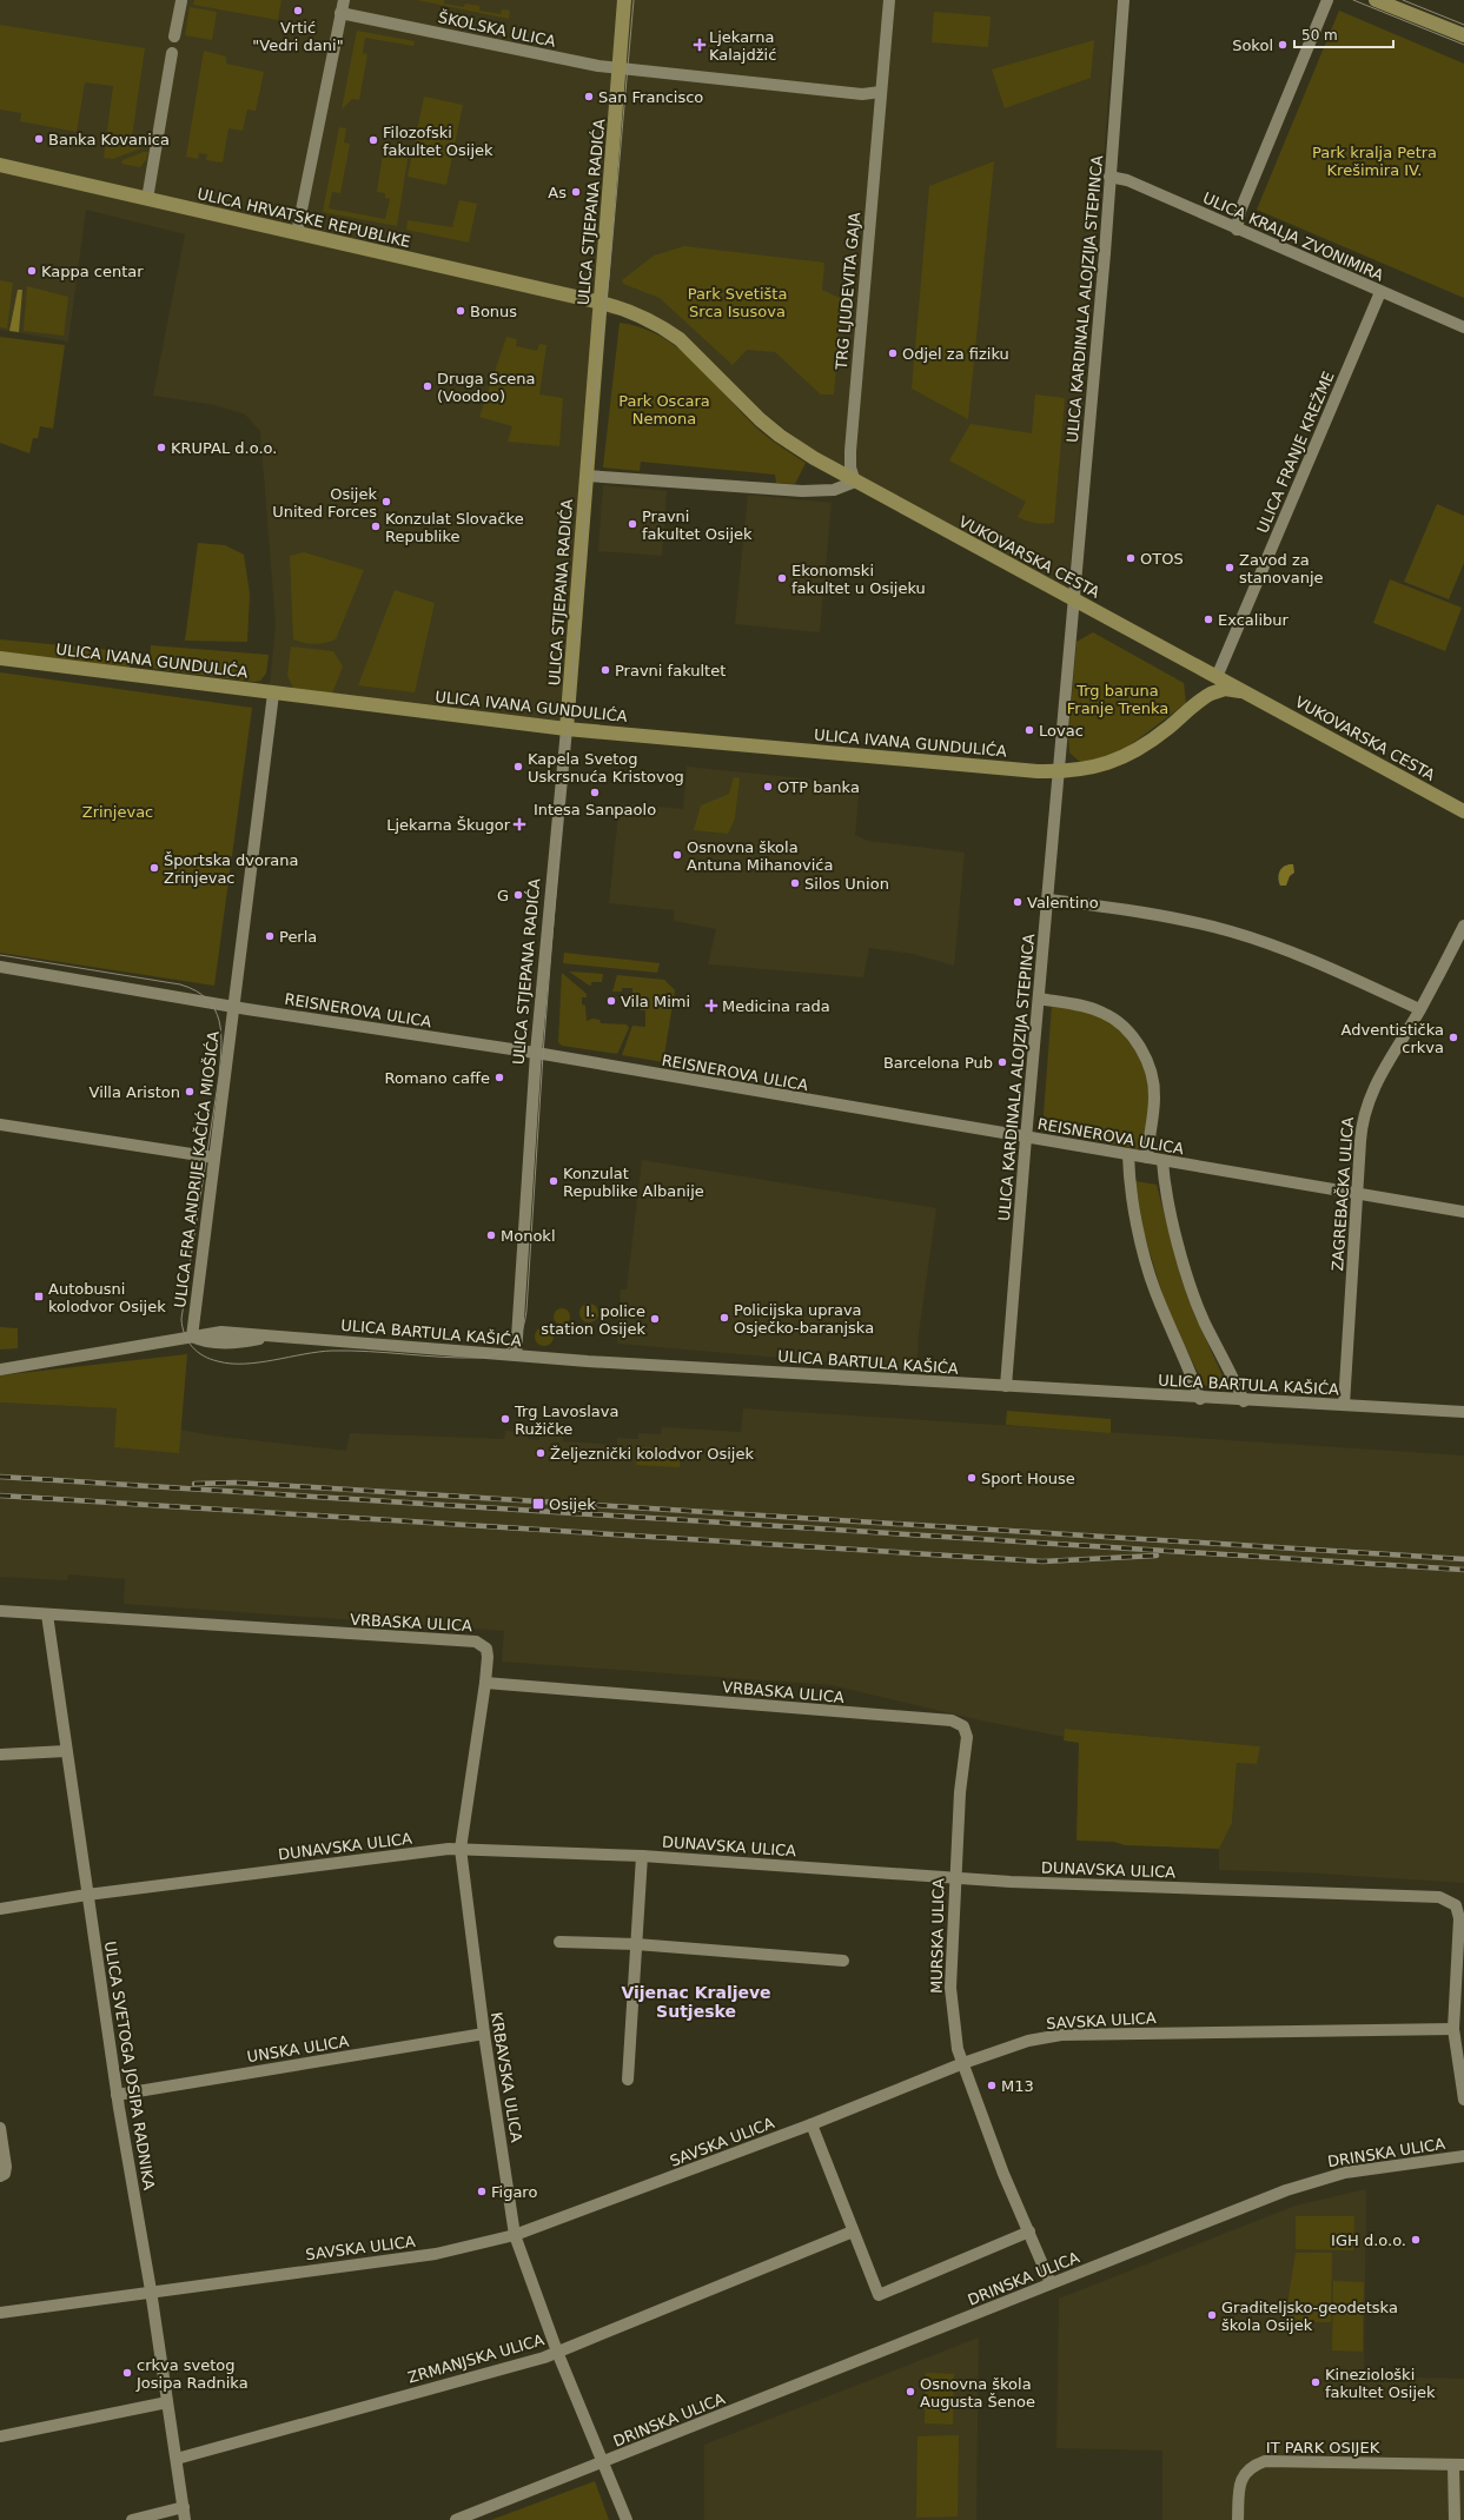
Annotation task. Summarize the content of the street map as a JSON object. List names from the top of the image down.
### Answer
{
  "streets": {
    "street": [
      "ŠKOLSKA ULICA",
      "ULICA STJEPANA RADIĆA",
      "ULICA HRVATSKE REPUBLIKE",
      "ULICA KRALJA ZVONIMIRA",
      "TRG LJUDEVITA GAJA",
      "ULICA KARDINALA ALOJZIJA STEPINCA",
      "ULICA FRANJE KREŽME",
      "VUKOVARSKA CESTA",
      "ULICA IVANA GUNDULIĆA",
      "REISNEROVA ULICA",
      "ULICA FRA ANDRIJE KAČIĆA MIOŠIĆA",
      "ZAGREBAČKA ULICA",
      "ULICA BARTULA KAŠIĆA",
      "VRBASKA ULICA",
      "DUNAVSKA ULICA",
      "MURSKA ULICA",
      "SAVSKA ULICA",
      "UNSKA ULICA",
      "ULICA SVETOGA JOSIPA RADNIKA",
      "KRBAVSKA ULICA",
      "DRINSKA ULICA",
      "ZRMANJSKA ULICA",
      "IT PARK OSIJEK"
    ]
  },
  "crossings": [
    ["ŠKOLSKA ULICA", "ULICA STJEPANA RADIĆA"],
    ["ULICA STJEPANA RADIĆA", "ULICA HRVATSKE REPUBLIKE"],
    ["ULICA STJEPANA RADIĆA", "VUKOVARSKA CESTA"],
    ["ULICA STJEPANA RADIĆA", "ULICA IVANA GUNDULIĆA"],
    ["ULICA STJEPANA RADIĆA", "REISNEROVA ULICA"],
    ["ULICA STJEPANA RADIĆA", "ULICA BARTULA KAŠIĆA"],
    ["ULICA HRVATSKE REPUBLIKE", "VUKOVARSKA CESTA"],
    ["ULICA KRALJA ZVONIMIRA", "ULICA KARDINALA ALOJZIJA STEPINCA"],
    ["ULICA KRALJA ZVONIMIRA", "ULICA FRANJE KREŽME"],
    ["TRG LJUDEVITA GAJA", "VUKOVARSKA CESTA"],
    ["ULICA KARDINALA ALOJZIJA STEPINCA", "VUKOVARSKA CESTA"],
    ["ULICA KARDINALA ALOJZIJA STEPINCA", "ULICA IVANA GUNDULIĆA"],
    ["ULICA KARDINALA ALOJZIJA STEPINCA", "REISNEROVA ULICA"],
    ["ULICA KARDINALA ALOJZIJA STEPINCA", "ULICA BARTULA KAŠIĆA"],
    ["ULICA FRANJE KREŽME", "VUKOVARSKA CESTA"],
    ["VUKOVARSKA CESTA", "ULICA IVANA GUNDULIĆA"],
    ["REISNEROVA ULICA", "ULICA FRA ANDRIJE KAČIĆA MIOŠIĆA"],
    ["REISNEROVA ULICA", "ZAGREBAČKA ULICA"],
    ["ULICA FRA ANDRIJE KAČIĆA MIOŠIĆA", "ULICA BARTULA KAŠIĆA"],
    ["ZAGREBAČKA ULICA", "ULICA BARTULA KAŠIĆA"],
    ["VRBASKA ULICA", "MURSKA ULICA"],
    ["VRBASKA ULICA", "ULICA SVETOGA JOSIPA RADNIKA"],
    ["VRBASKA ULICA", "KRBAVSKA ULICA"],
    ["DUNAVSKA ULICA", "MURSKA ULICA"],
    ["DUNAVSKA ULICA", "SAVSKA ULICA"],
    ["DUNAVSKA ULICA", "ULICA SVETOGA JOSIPA RADNIKA"],
    ["DUNAVSKA ULICA", "KRBAVSKA ULICA"],
    ["MURSKA ULICA", "SAVSKA ULICA"],
    ["MURSKA ULICA", "DRINSKA ULICA"],
    ["SAVSKA ULICA", "ULICA SVETOGA JOSIPA RADNIKA"],
    ["SAVSKA ULICA", "KRBAVSKA ULICA"],
    ["UNSKA ULICA", "ULICA SVETOGA JOSIPA RADNIKA"],
    ["UNSKA ULICA", "KRBAVSKA ULICA"],
    ["ULICA SVETOGA JOSIPA RADNIKA", "ZRMANJSKA ULICA"],
    ["KRBAVSKA ULICA", "DRINSKA ULICA"],
    ["KRBAVSKA ULICA", "ZRMANJSKA ULICA"]
  ],
  "districts": ["Vijenac Kraljeve Sutjeske"],
  "parks": [
    "Park kralja Petra Krešimira IV.",
    "Park Svetišta Srca Isusova",
    "Park Oscara Nemona",
    "Trg baruna Franje Trenka",
    "Zrinjevac"
  ],
  "places": {
    "other": [
      "Vrtić \"Vedri dani\"",
      "Sokol",
      "San Francisco",
      "Banka Kovanica",
      "Filozofski fakultet Osijek",
      "As",
      "Kappa centar",
      "Bonus",
      "Odjel za fiziku",
      "Druga Scena (Voodoo)",
      "KRUPAL d.o.o.",
      "Osijek United Forces",
      "Pravni fakultet Osijek",
      "Konzulat Slovačke Republike",
      "OTOS",
      "Zavod za stanovanje",
      "Ekonomski fakultet u Osijeku",
      "Excalibur",
      "Pravni fakultet",
      "Lovac",
      "Kapela Svetog Uskrsnuća Kristovog",
      "OTP banka",
      "Intesa Sanpaolo",
      "Osnovna škola Antuna Mihanovića",
      "Športska dvorana Zrinjevac",
      "Silos Union",
      "G",
      "Valentino",
      "Perla",
      "Vila Mimi",
      "Adventistička crkva",
      "Barcelona Pub",
      "Romano caffe",
      "Villa Ariston",
      "Konzulat Republike Albanije",
      "Monokl",
      "Policijska uprava Osječko-baranjska",
      "I. police station Osijek",
      "Trg Lavoslava Ružičke",
      "Željeznički kolodvor Osijek",
      "Sport House",
      "M13",
      "Figaro",
      "IGH d.o.o.",
      "Graditeljsko-geodetska škola Osijek",
      "crkva svetog Josipa Radnika",
      "Kineziološki fakultet Osijek",
      "Osnovna škola Augusta Šenoe"
    ],
    "health": ["Ljekarna Kalajdžić", "Ljekarna Škugor", "Medicina rada"],
    "transit": ["Autobusni kolodvor Osijek", "Osijek"]
  },
  "scale_bar": "50 m"
}
